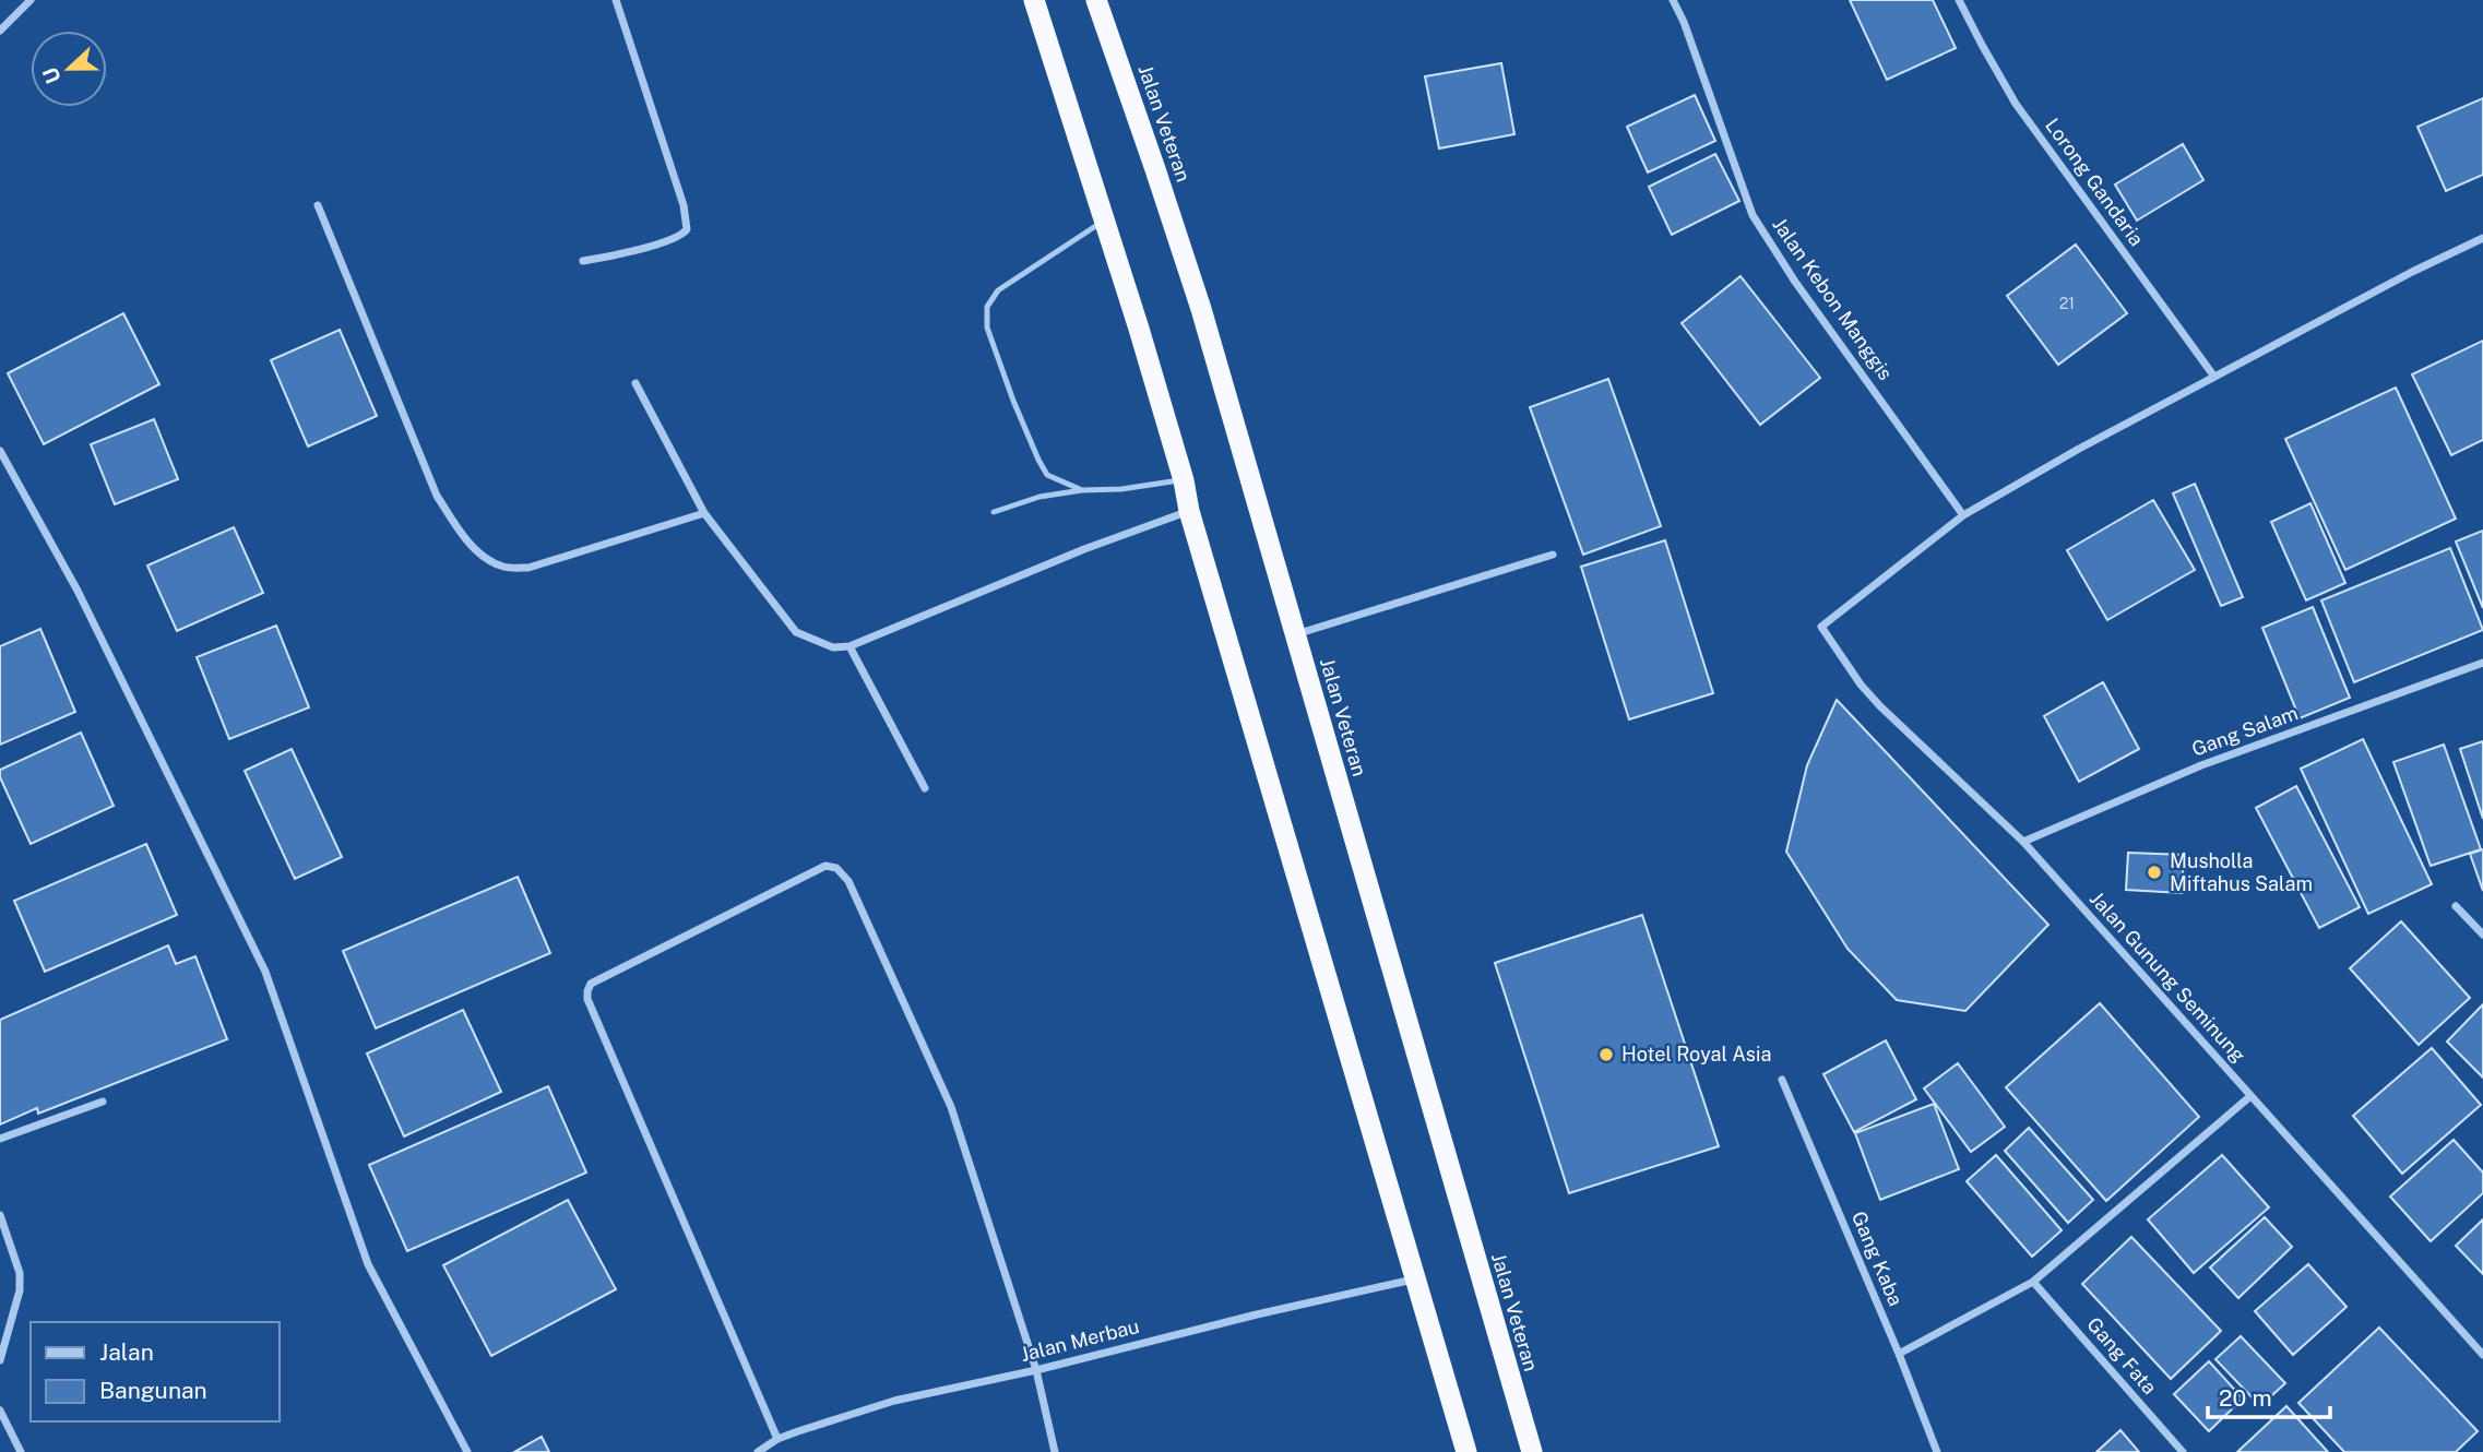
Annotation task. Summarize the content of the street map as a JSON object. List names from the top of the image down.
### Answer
{
  "streets": {
    "highway": ["Jalan Veteran"],
    "street": [
      "Lorong Gandaria",
      "Jalan Kebon Manggis",
      "Gang Salam",
      "Jalan Gunung Seminung",
      "Gang Kaba",
      "Jalan Merbau",
      "Gang Fata"
    ]
  },
  "crossings": [
    ["Jalan Kebon Manggis", "Jalan Gunung Seminung"],
    ["Gang Salam", "Jalan Gunung Seminung"]
  ],
  "places": ["Musholla Miftahus Salam", "Hotel Royal Asia"],
  "house_numbers": ["21"],
  "legend": ["Jalan", "Bangunan"],
  "scale_bar": "20 m",
  "north": "left"
}
